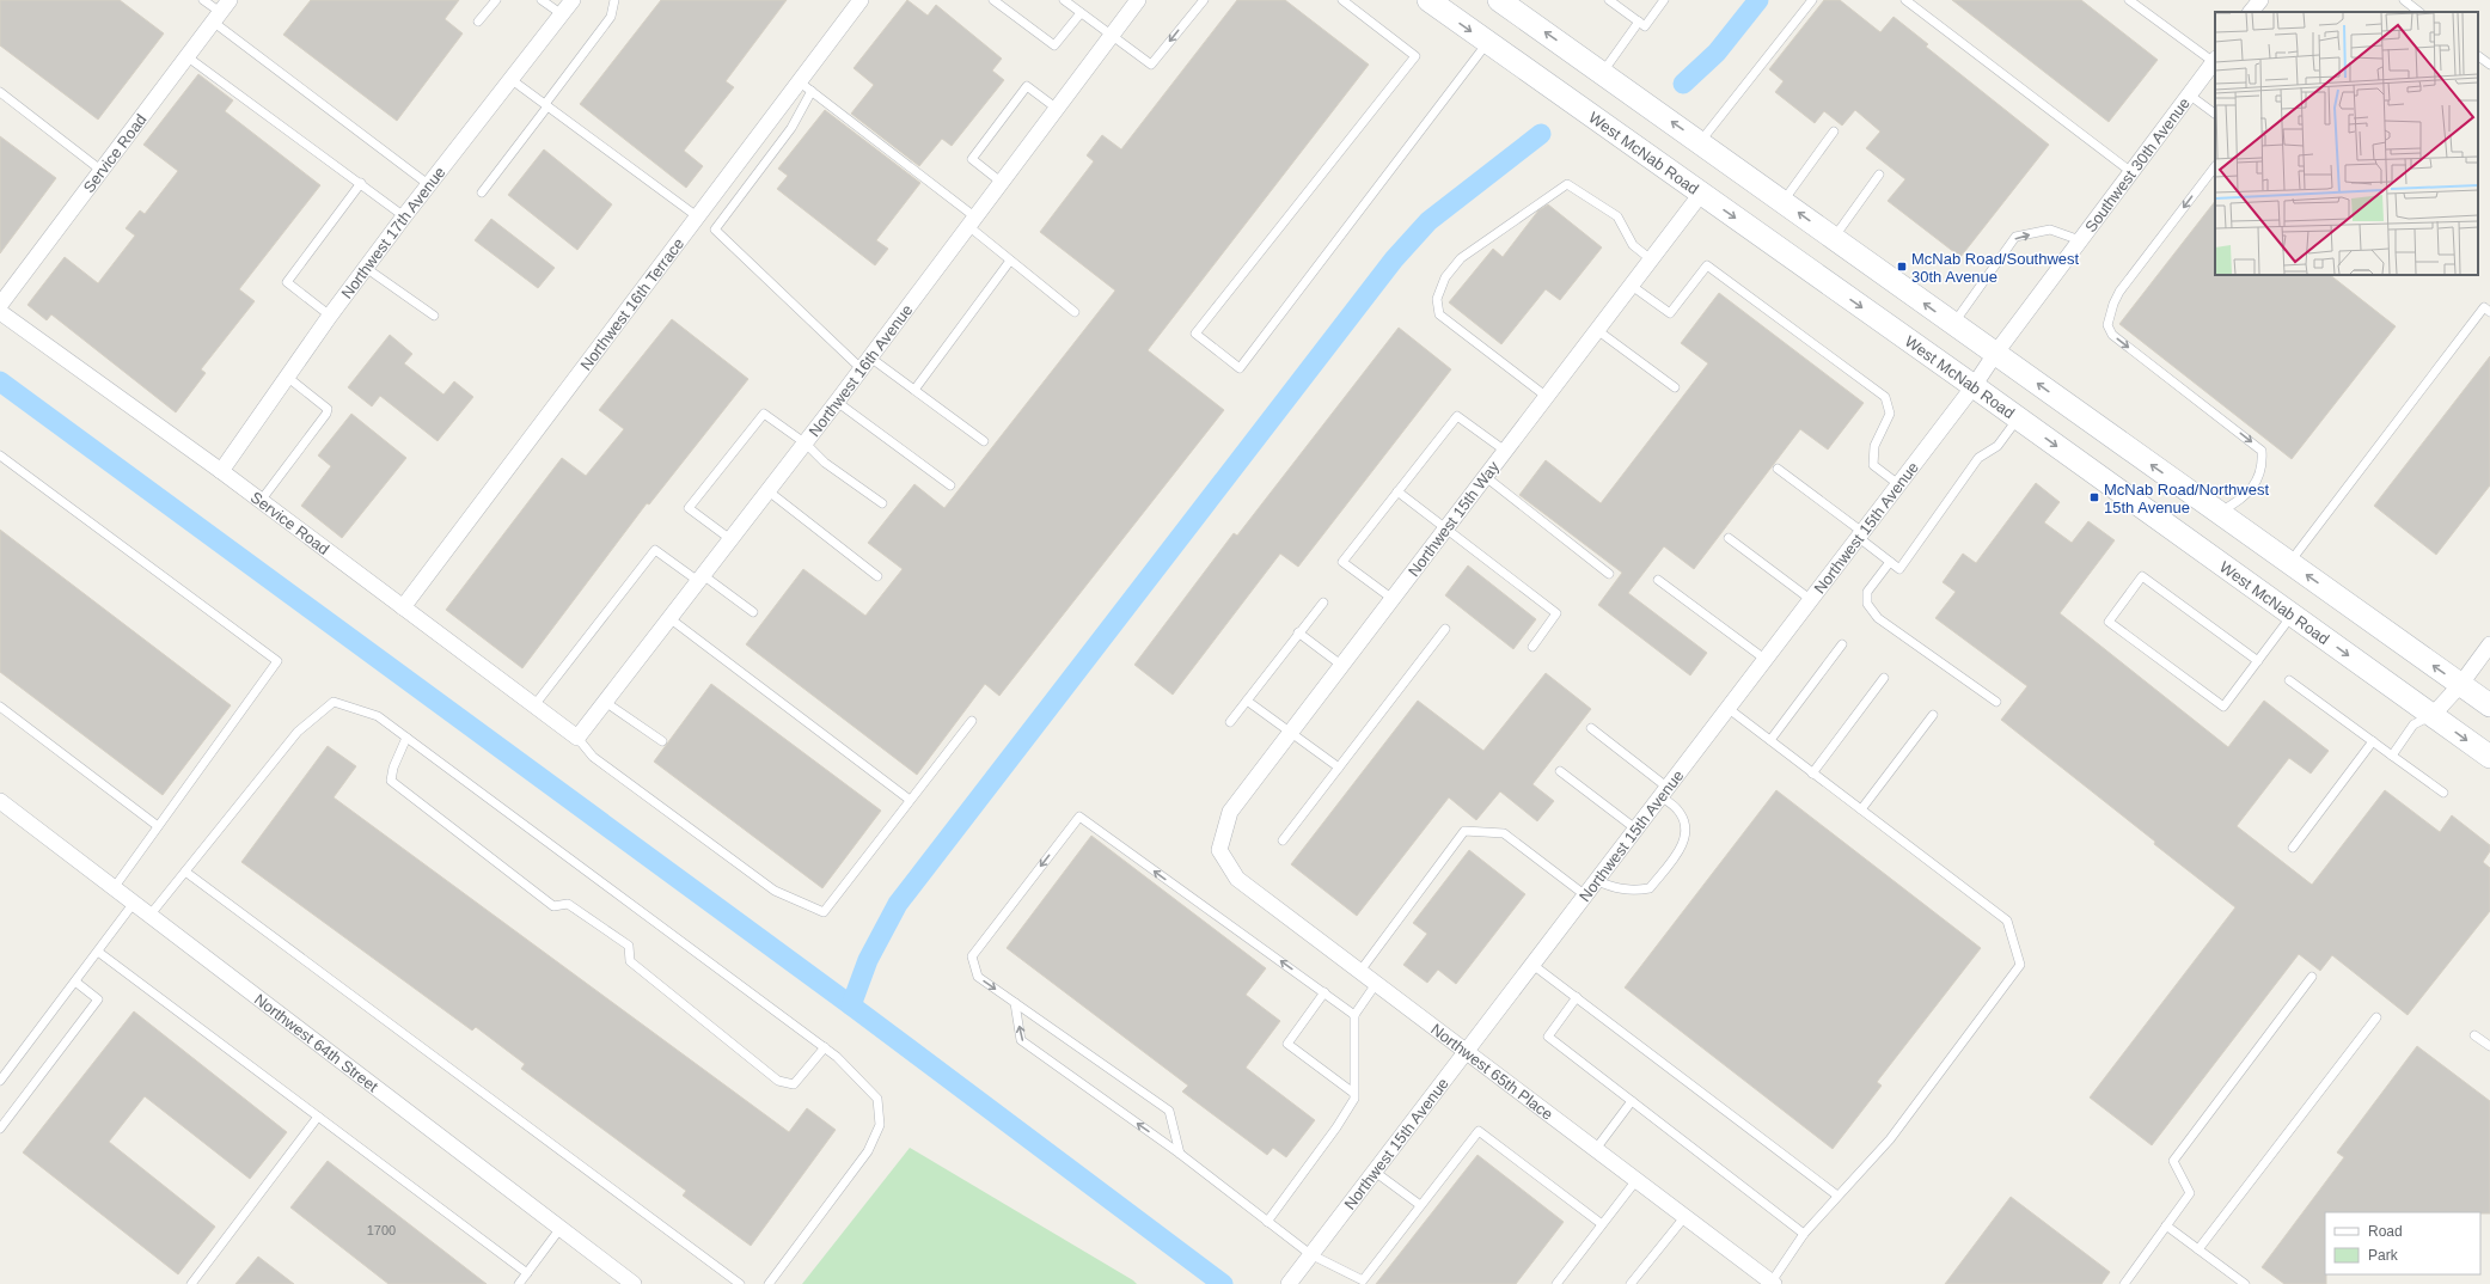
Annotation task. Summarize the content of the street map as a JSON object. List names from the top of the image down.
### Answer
{
  "streets": {
    "main road": ["West McNab Road"],
    "street": [
      "Service Road",
      "Southwest 30th Avenue",
      "Northwest 17th Avenue",
      "Northwest 16th Terrace",
      "Northwest 16th Avenue",
      "Northwest 15th Way",
      "Northwest 15th Avenue",
      "Northwest 64th Street",
      "Northwest 65th Place"
    ]
  },
  "crossings": [
    ["Service Road", "Northwest 17th Avenue"],
    ["Service Road", "Northwest 16th Terrace"],
    ["Service Road", "Northwest 16th Avenue"],
    ["West McNab Road", "Southwest 30th Avenue"],
    ["West McNab Road", "Northwest 15th Way"],
    ["West McNab Road", "Northwest 15th Avenue"],
    ["Southwest 30th Avenue", "Northwest 15th Avenue"],
    ["Northwest 15th Way", "Northwest 65th Place"],
    ["Northwest 15th Avenue", "Northwest 65th Place"]
  ],
  "places": {
    "transit": ["McNab Road/Southwest 30th Avenue", "McNab Road/Northwest 15th Avenue"]
  },
  "house_numbers": ["1700"],
  "legend": ["Road", "Park"]
}
